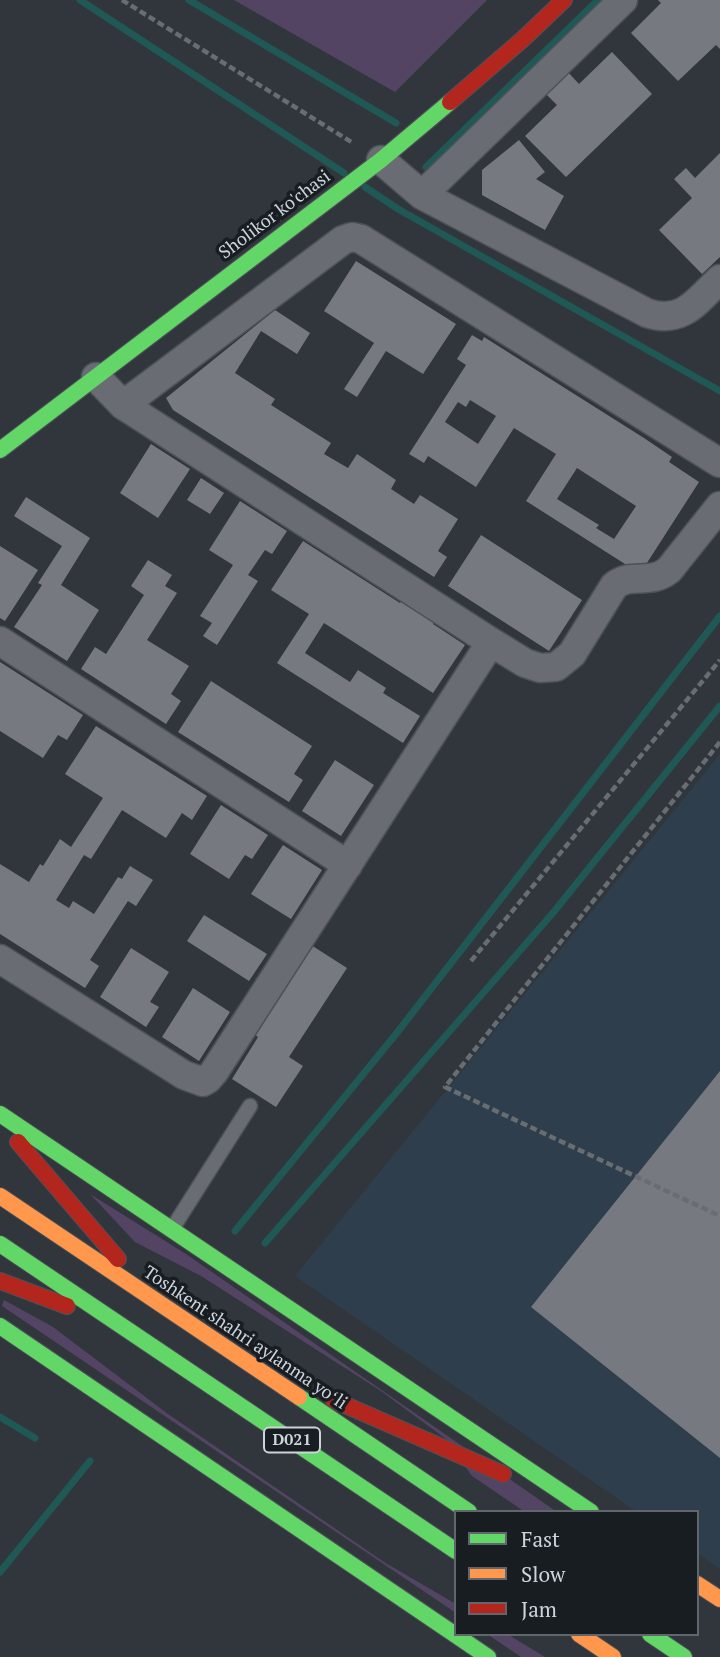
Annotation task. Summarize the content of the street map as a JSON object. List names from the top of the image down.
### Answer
{
  "streets": {
    "main road": ["Sholikor ko'chasi", "Toshkent shahri aylanma yoʻli", "D021"]
  },
  "legend": ["Fast", "Slow", "Jam"]
}
